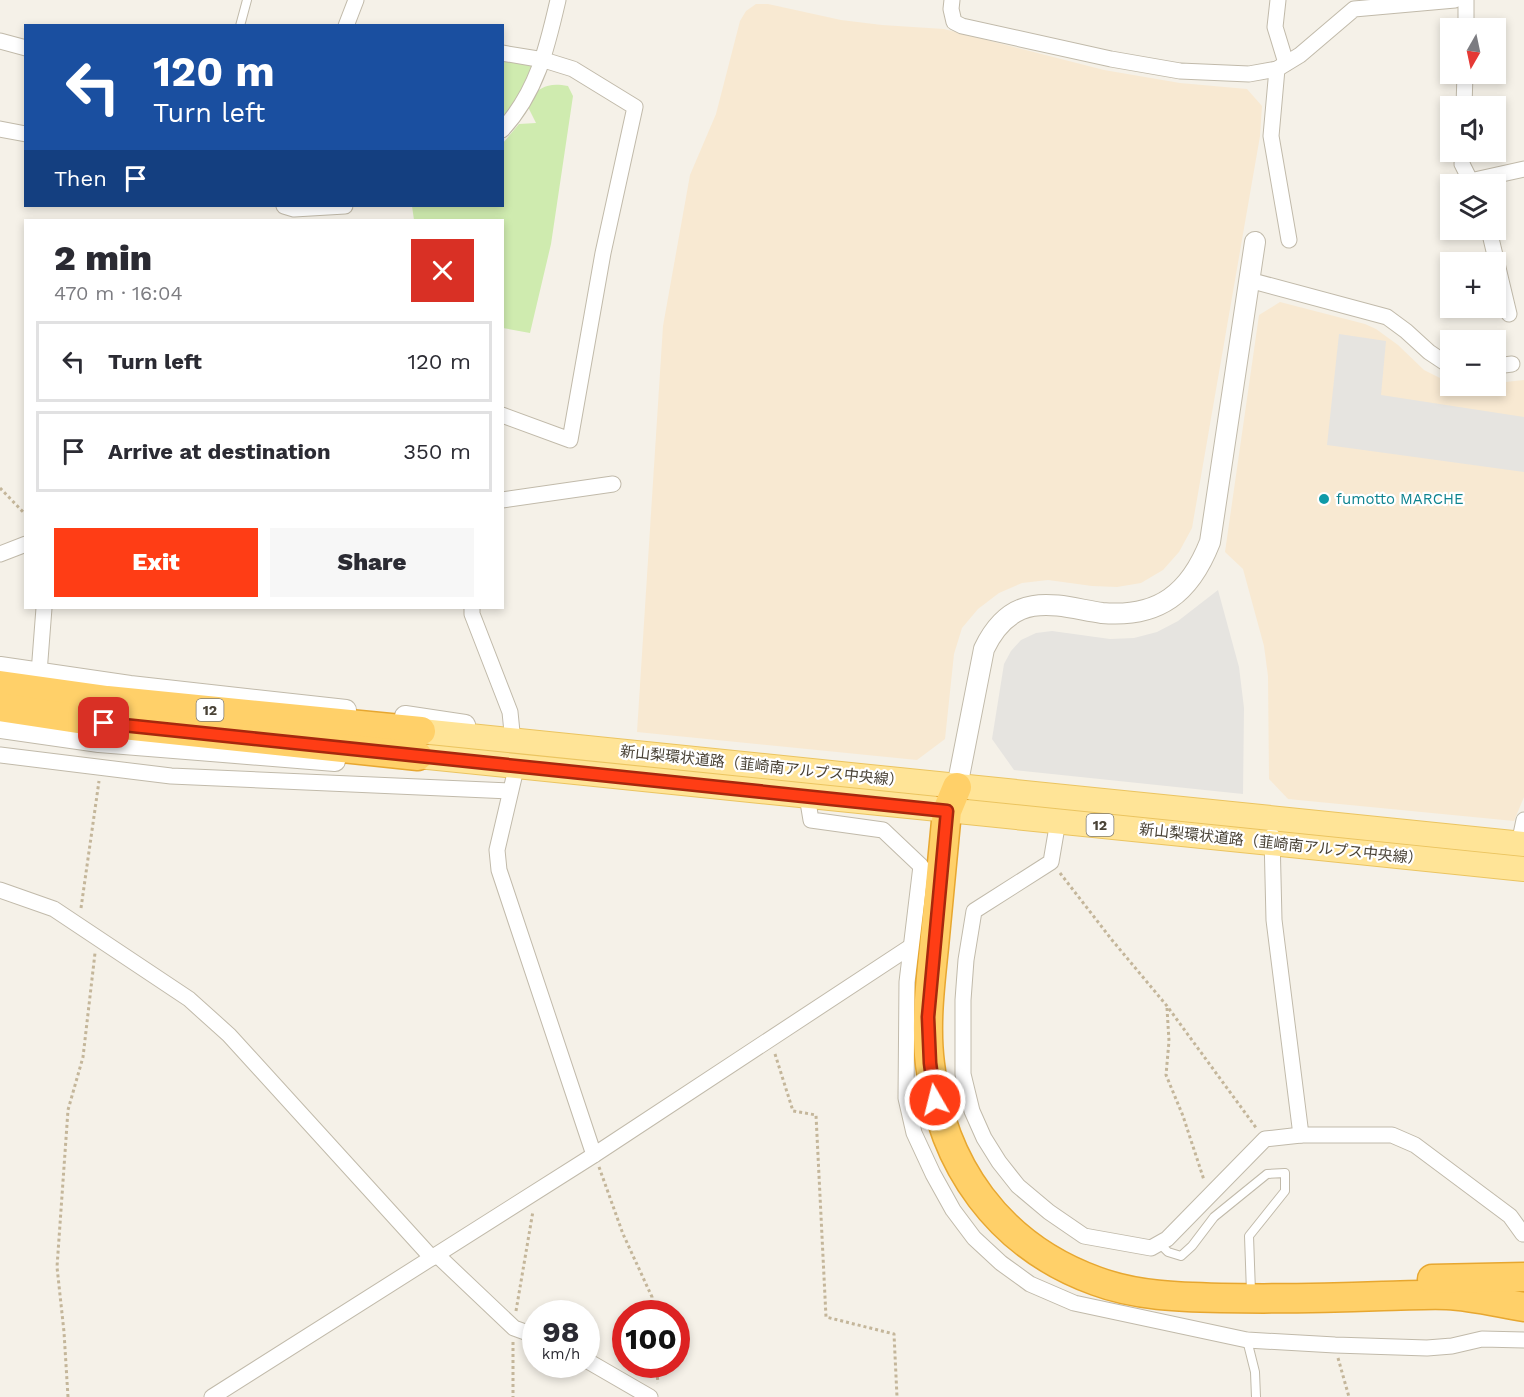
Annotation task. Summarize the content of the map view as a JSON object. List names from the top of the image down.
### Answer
{
  "streets": {
    "highway": ["12", "新山梨環状道路（韮崎南アルプス中央線）"]
  },
  "places": ["fumotto MARCHE"],
  "north": "bottom",
  "page": {
    "map_buttons": ["+", "−"],
    "turn": ["120 m", "Turn left"],
    "then": "Then",
    "heading": ["2 min", "470 m · 16:04"],
    "list": [
      {
        "name": "Turn left",
        "value": "120 m"
      },
      {
        "name": "Arrive at destination",
        "value": "350 m"
      }
    ],
    "buttons": ["Exit", "Share"],
    "speed": "98 km/h",
    "limit": "100"
  }
}
